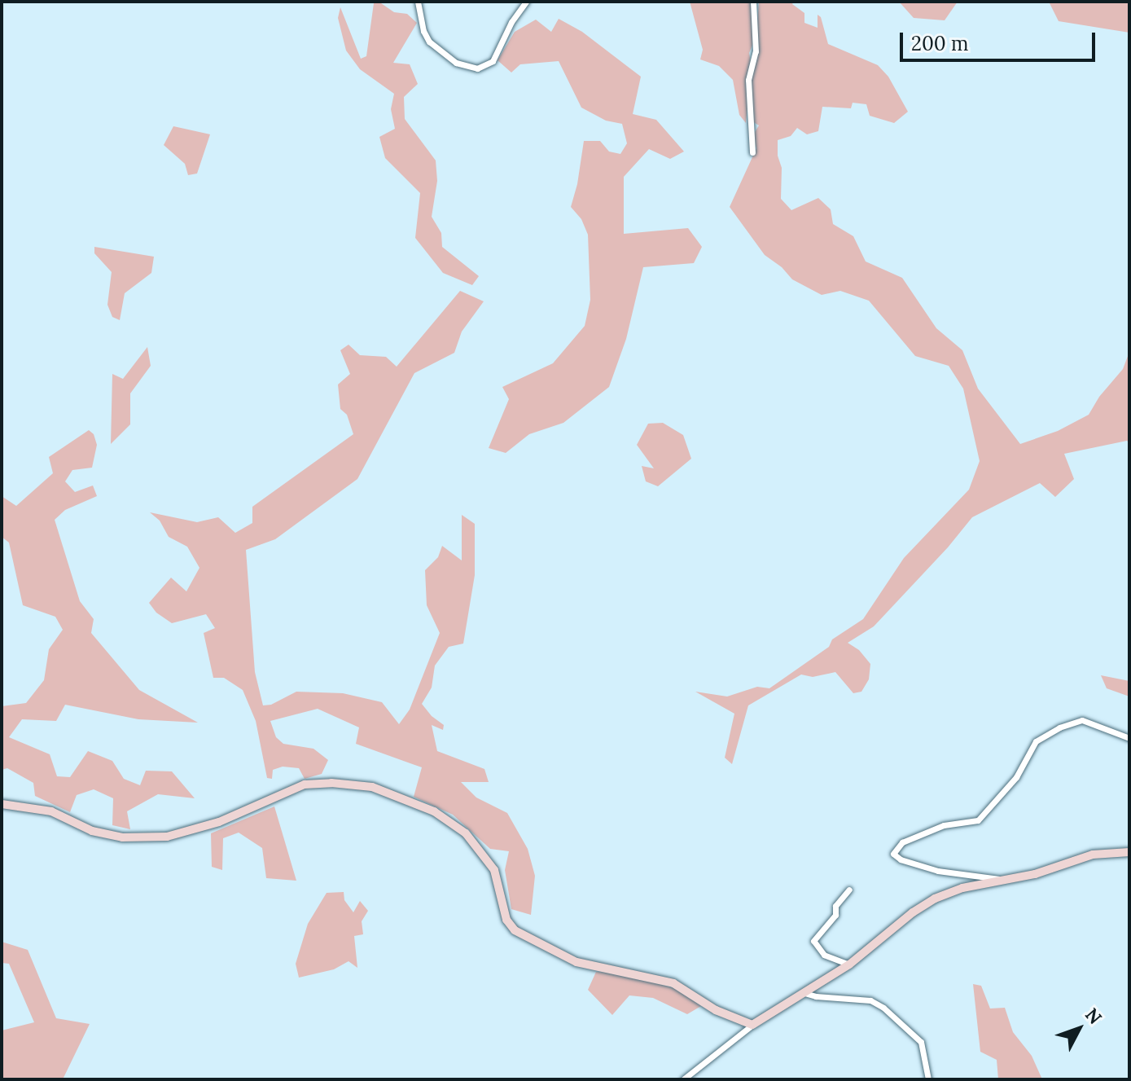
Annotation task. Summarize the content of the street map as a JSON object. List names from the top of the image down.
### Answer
{
  "scale_bar": "200 m",
  "north": "top right"
}
